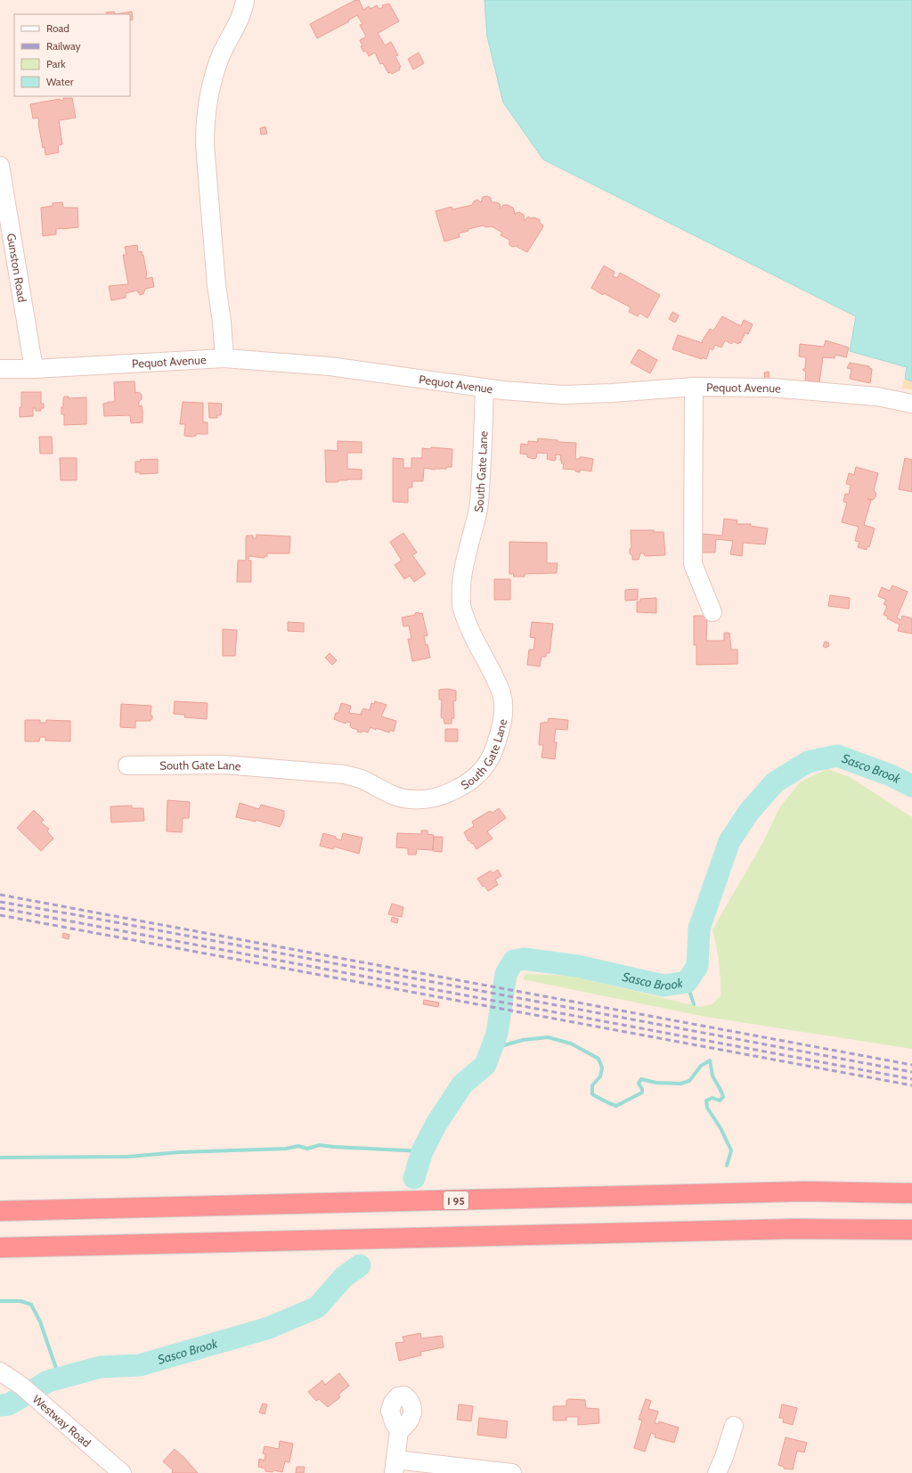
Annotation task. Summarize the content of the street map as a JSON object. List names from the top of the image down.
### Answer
{
  "streets": {
    "highway": ["I 95"],
    "street": [
      "Gunston Road",
      "Pequot Avenue",
      "South Gate Lane",
      "Westway Road"
    ]
  },
  "crossings": [
    ["Gunston Road", "Pequot Avenue"],
    ["Pequot Avenue", "South Gate Lane"]
  ],
  "water": ["Sasco Brook"],
  "legend": [
    "Road",
    "Railway",
    "Park",
    "Water"
  ]
}
